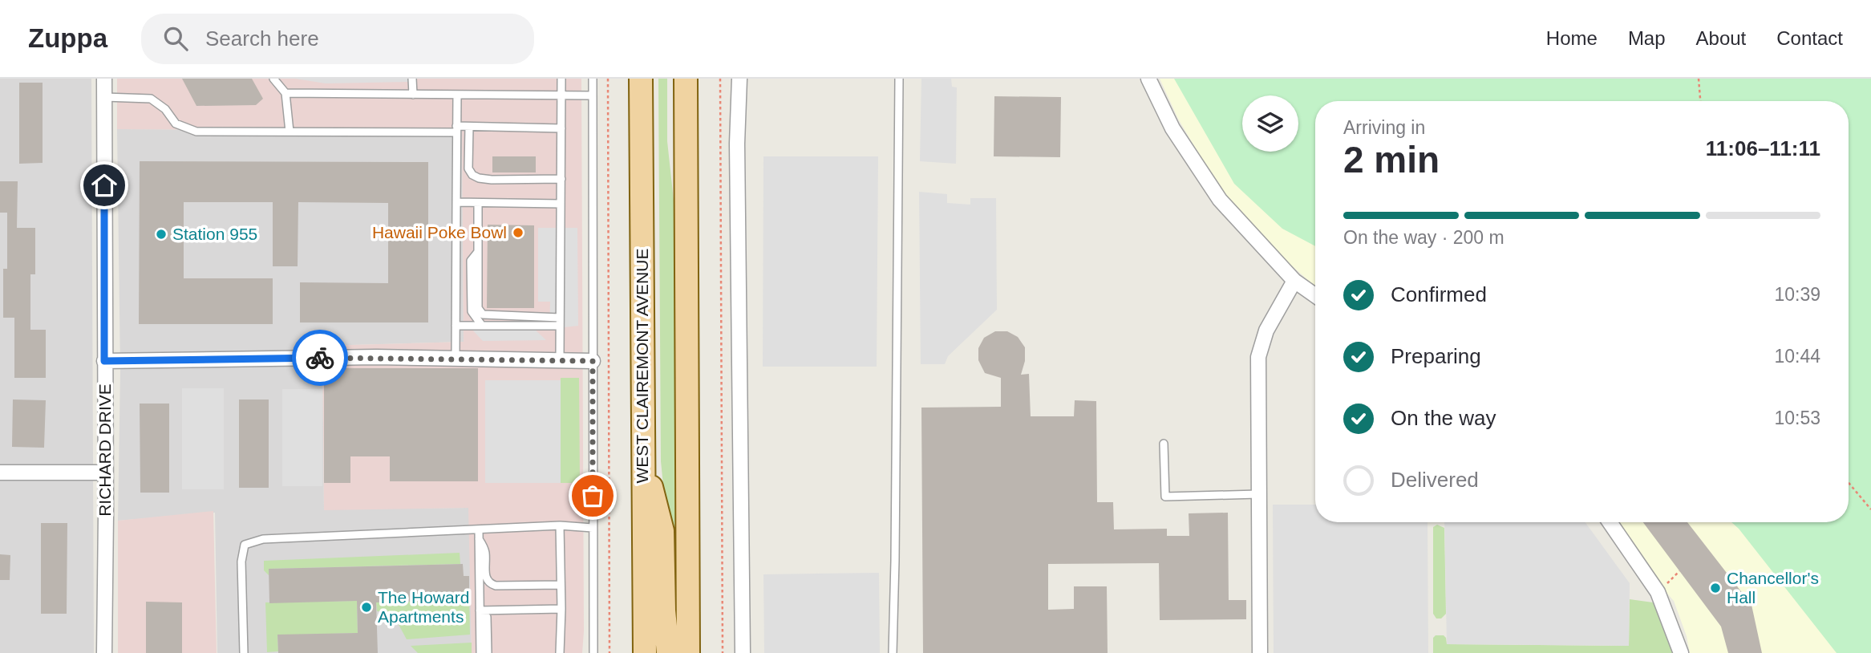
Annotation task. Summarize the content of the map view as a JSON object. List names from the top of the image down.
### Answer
{
  "streets": {
    "main road": ["WEST CLAIREMONT AVENUE"],
    "street": ["RICHARD DRIVE"]
  },
  "places": [
    "Hawaii Poke Bowl",
    "Station 955",
    "Chancellor's Hall",
    "The Howard Apartments"
  ],
  "page": {
    "header": "Zuppa",
    "search": "Search here",
    "nav": [
      "Home",
      "Map",
      "About",
      "Contact"
    ],
    "heading": ["2 min", "Arriving in", "11:06–11:11"],
    "bar": "On the way · 200 m",
    "list": [
      ["Confirmed", "10:39"],
      ["Preparing", "10:44"],
      ["On the way", "10:53"],
      "Delivered"
    ]
  }
}
